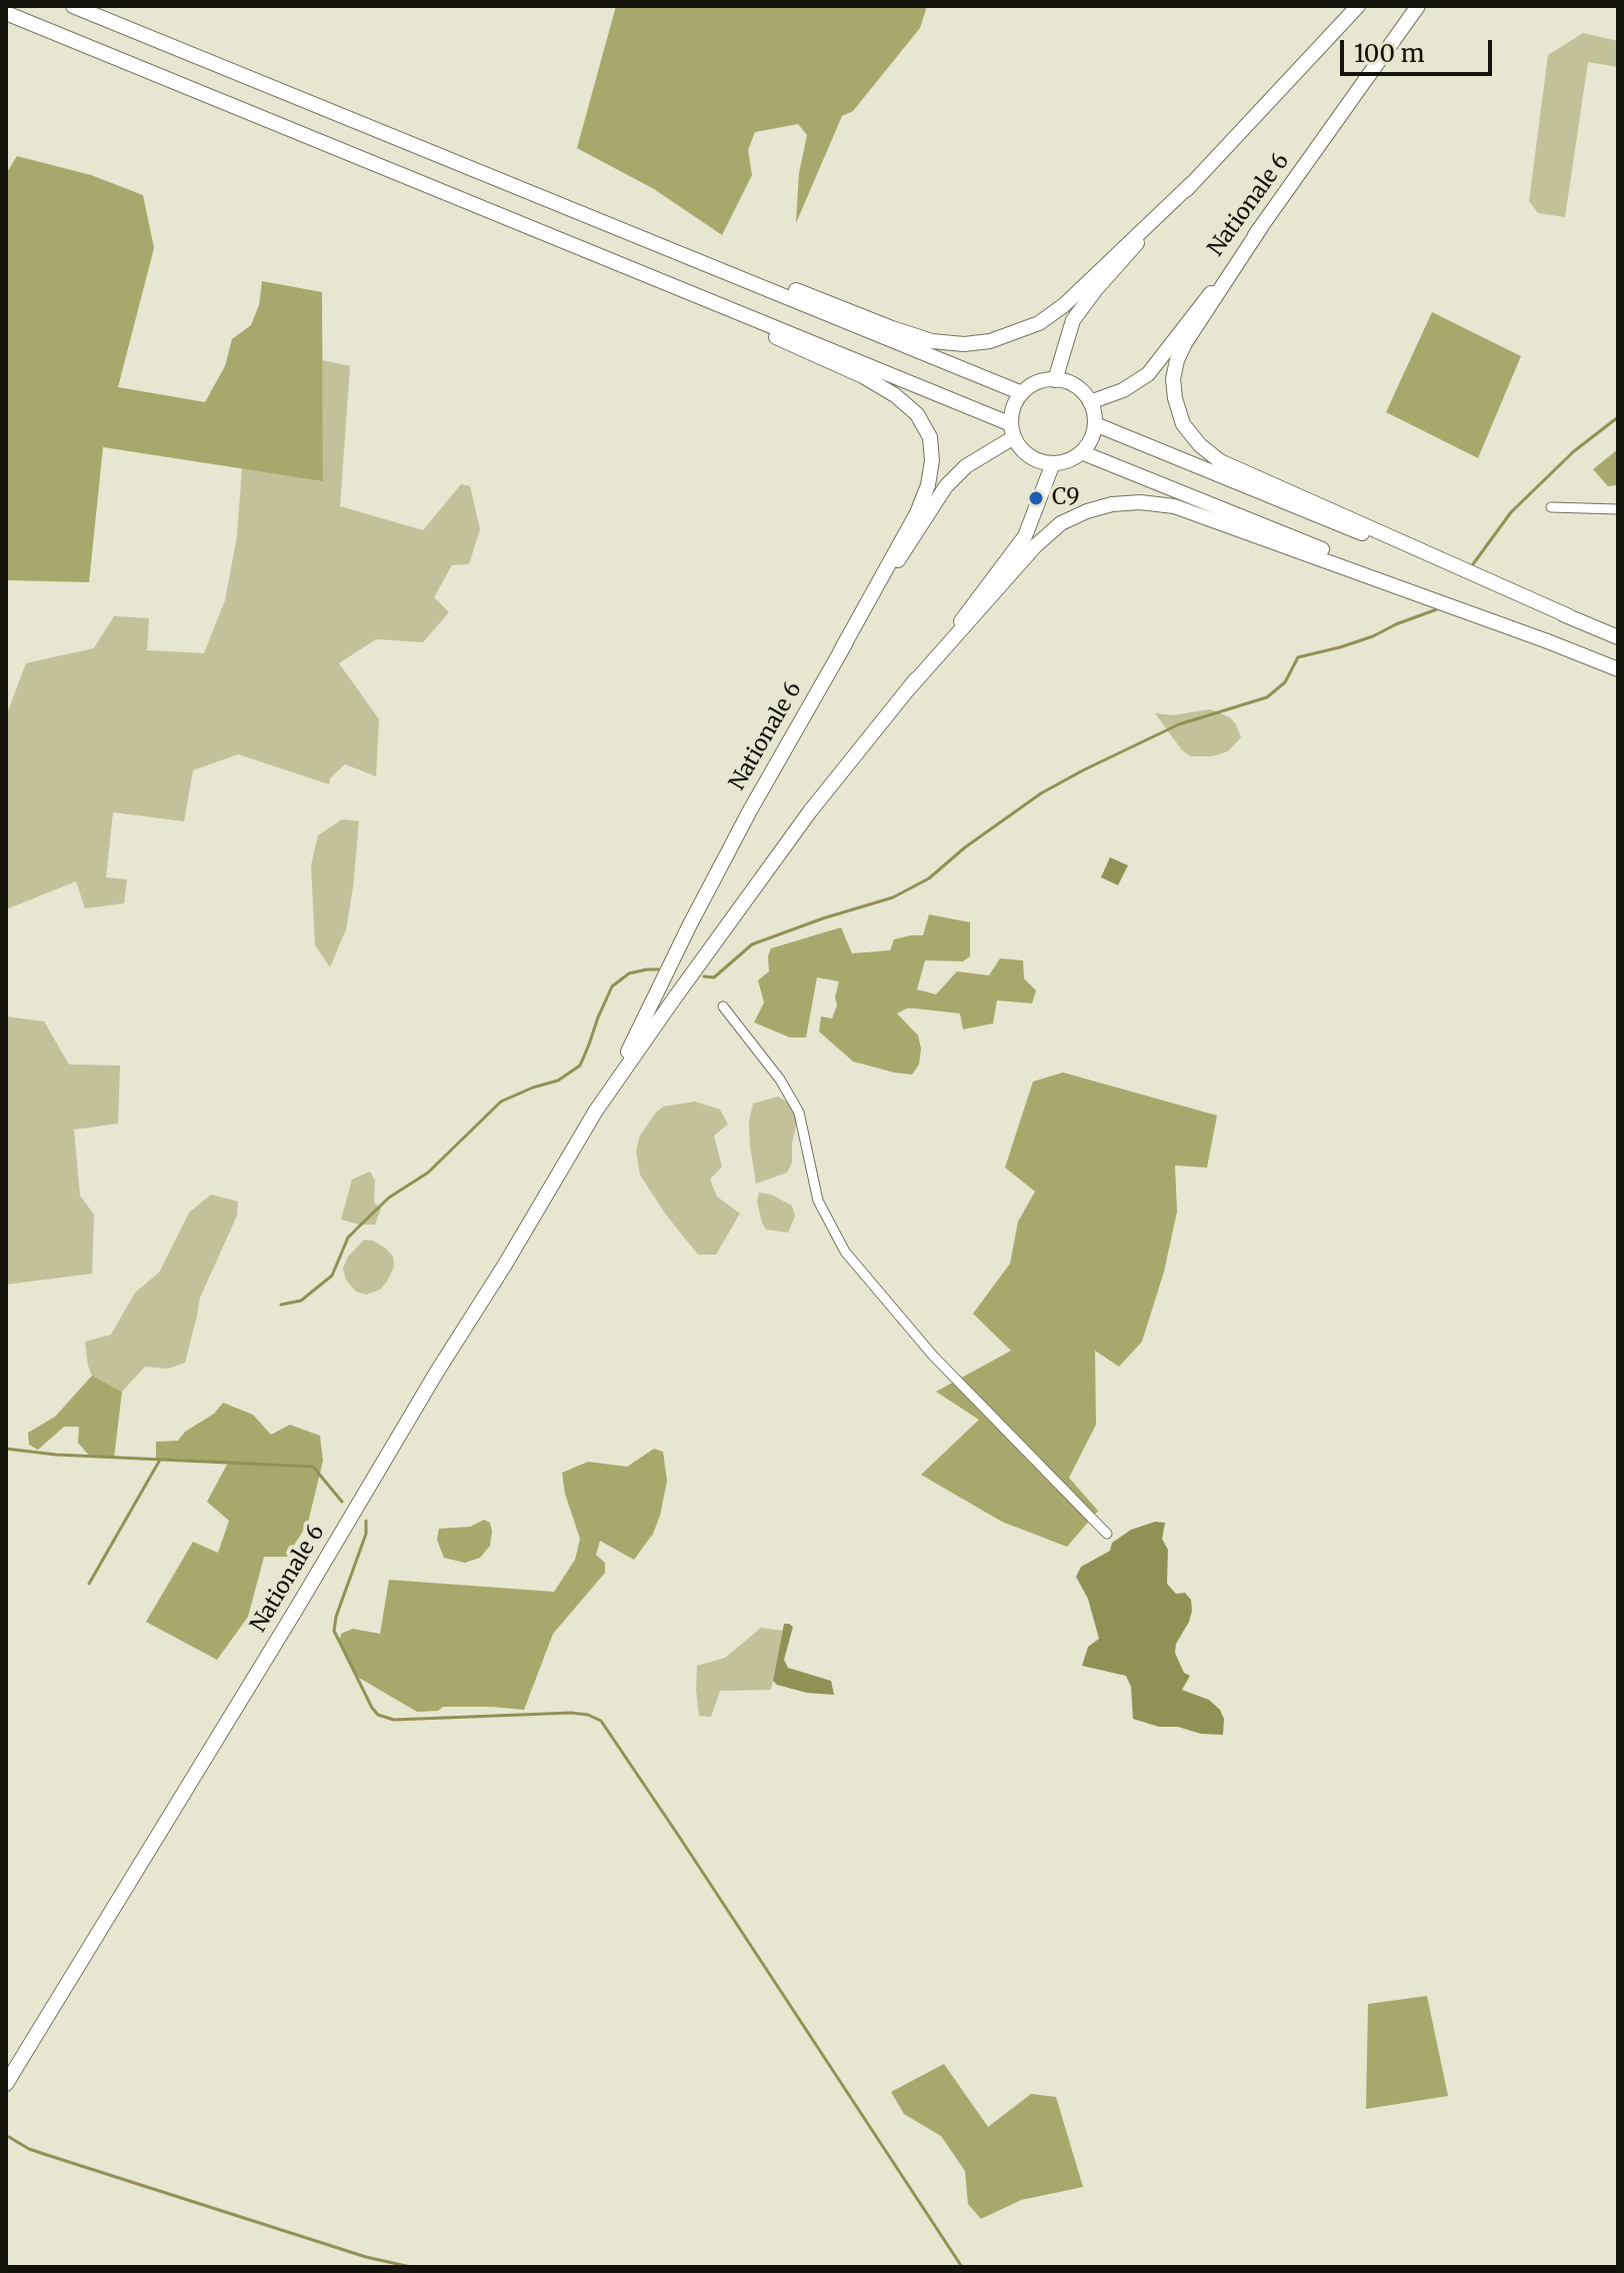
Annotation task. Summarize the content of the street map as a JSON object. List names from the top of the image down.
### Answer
{
  "streets": {
    "main road": ["Nationale 6"]
  },
  "places": ["C9"],
  "scale_bar": "100 m"
}
